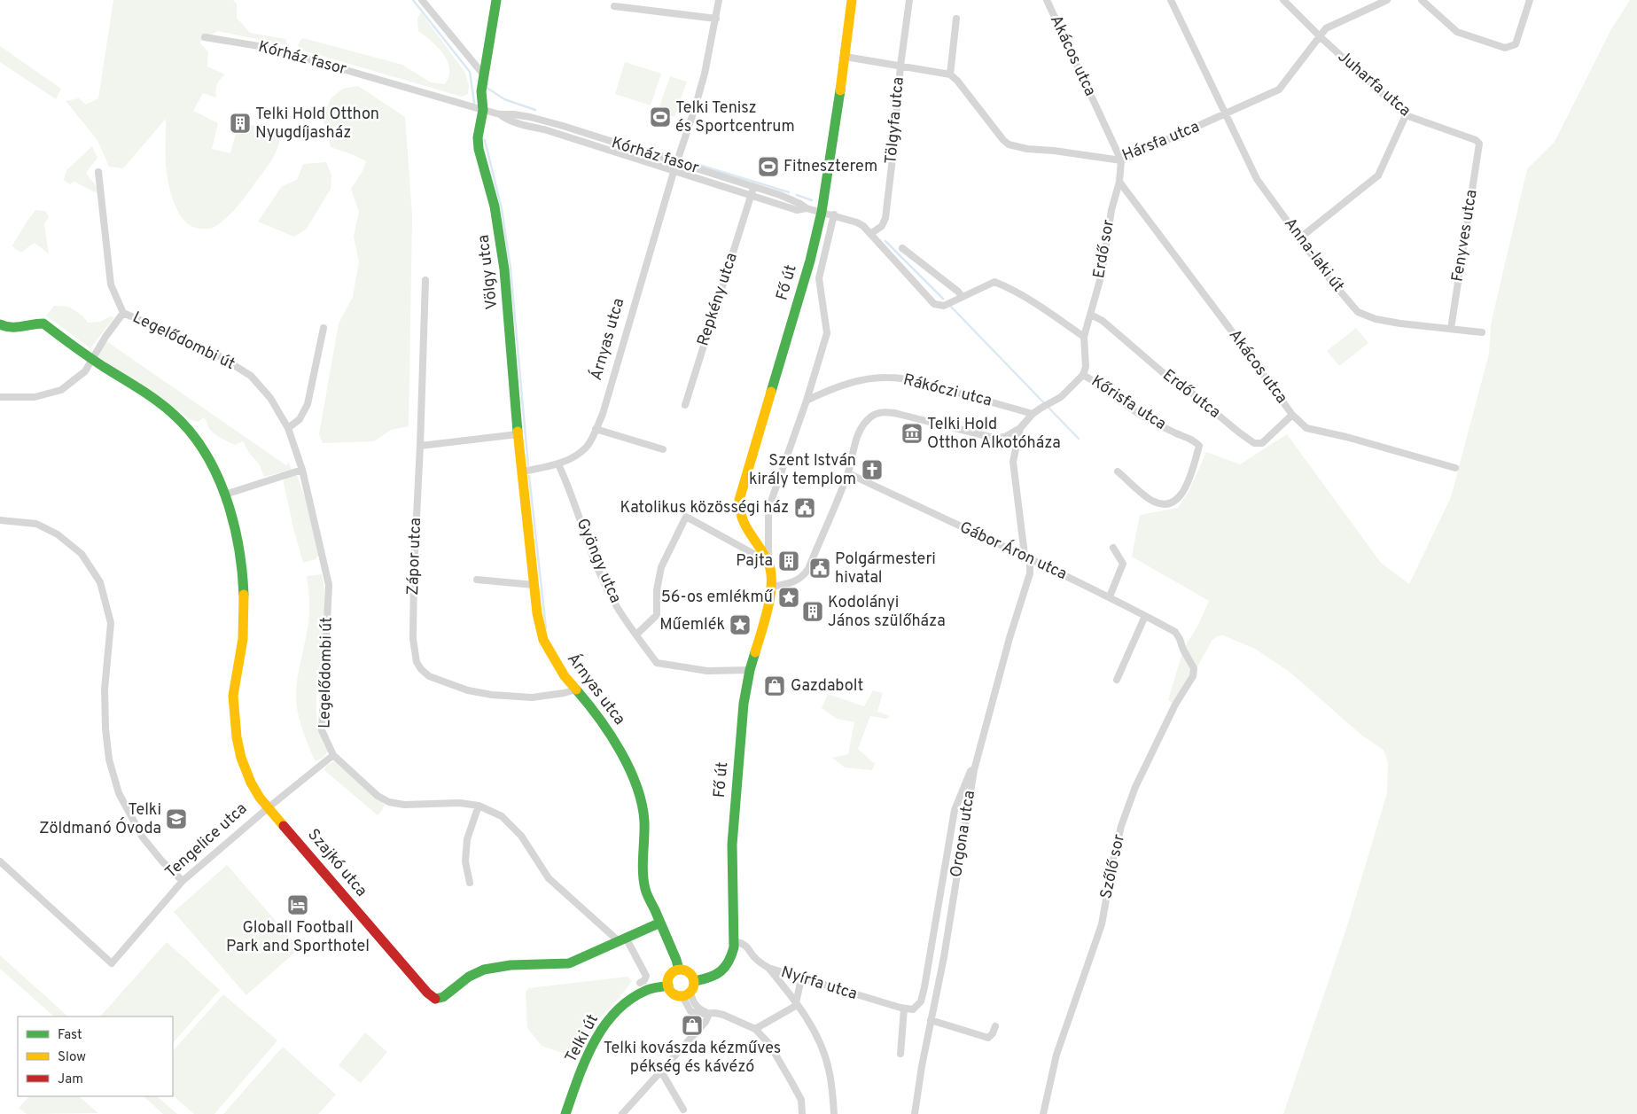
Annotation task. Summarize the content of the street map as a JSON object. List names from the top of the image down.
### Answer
{
  "streets": {
    "street": [
      "Akácos utca",
      "Kórház fasor",
      "Juharfa utca",
      "Tölgyfa utca",
      "Hársfa utca",
      "Fenyves utca",
      "Erdő sor",
      "Anna-laki út",
      "Völgy utca",
      "Fő út",
      "Repkény utca",
      "Árnyas utca",
      "Legelődombi út",
      "Rákóczi utca",
      "Erdő utca",
      "Kőrisfa utca",
      "Gábor Áron utca",
      "Zápor utca",
      "Gyöngy utca",
      "Orgona utca",
      "Tengelice utca",
      "Szajkó utca",
      "Szőlő sor",
      "Nyírfa utca",
      "Telki út"
    ]
  },
  "crossings": [
    ["Akácos utca", "Hársfa utca"],
    ["Akácos utca", "Erdő sor"],
    ["Akácos utca", "Erdő utca"],
    ["Kórház fasor", "Völgy utca"],
    ["Kórház fasor", "Fő út"],
    ["Kórház fasor", "Repkény utca"],
    ["Kórház fasor", "Árnyas utca"],
    ["Juharfa utca", "Hársfa utca"],
    ["Juharfa utca", "Fenyves utca"],
    ["Hársfa utca", "Erdő sor"],
    ["Hársfa utca", "Anna-laki út"],
    ["Fenyves utca", "Anna-laki út"],
    ["Erdő sor", "Erdő utca"],
    ["Völgy utca", "Árnyas utca"],
    ["Fő út", "Árnyas utca"],
    ["Fő út", "Rákóczi utca"],
    ["Fő út", "Gyöngy utca"],
    ["Fő út", "Nyírfa utca"],
    ["Fő út", "Telki út"],
    ["Árnyas utca", "Zápor utca"],
    ["Árnyas utca", "Gyöngy utca"],
    ["Árnyas utca", "Szajkó utca"],
    ["Árnyas utca", "Telki út"],
    ["Legelődombi út", "Tengelice utca"],
    ["Legelődombi út", "Szajkó utca"],
    ["Gábor Áron utca", "Orgona utca"],
    ["Gábor Áron utca", "Szőlő sor"],
    ["Orgona utca", "Nyírfa utca"],
    ["Tengelice utca", "Szajkó utca"]
  ],
  "places": {
    "sports": ["Telki Tenisz és Sportcentrum", "Fitneszterem"],
    "building": ["Telki Hold Otthon Nyugdíjasház", "Pajta", "Kodolányi János szülőháza"],
    "museum": ["Telki Hold Otthon Alkotóháza"],
    "church": ["Szent István király templom"],
    "public building": ["Katolikus közösségi ház", "Polgármesteri hivatal"],
    "place": ["56-os emlékmű", "Műemlék"],
    "shop": ["Gazdabolt", "Telki kovászda kézműves pékség és kávézó"],
    "school or university": ["Telki Zöldmanó Óvoda"],
    "hotel": ["Globall Football Park and Sporthotel"]
  },
  "legend": ["Fast", "Slow", "Jam"]
}
